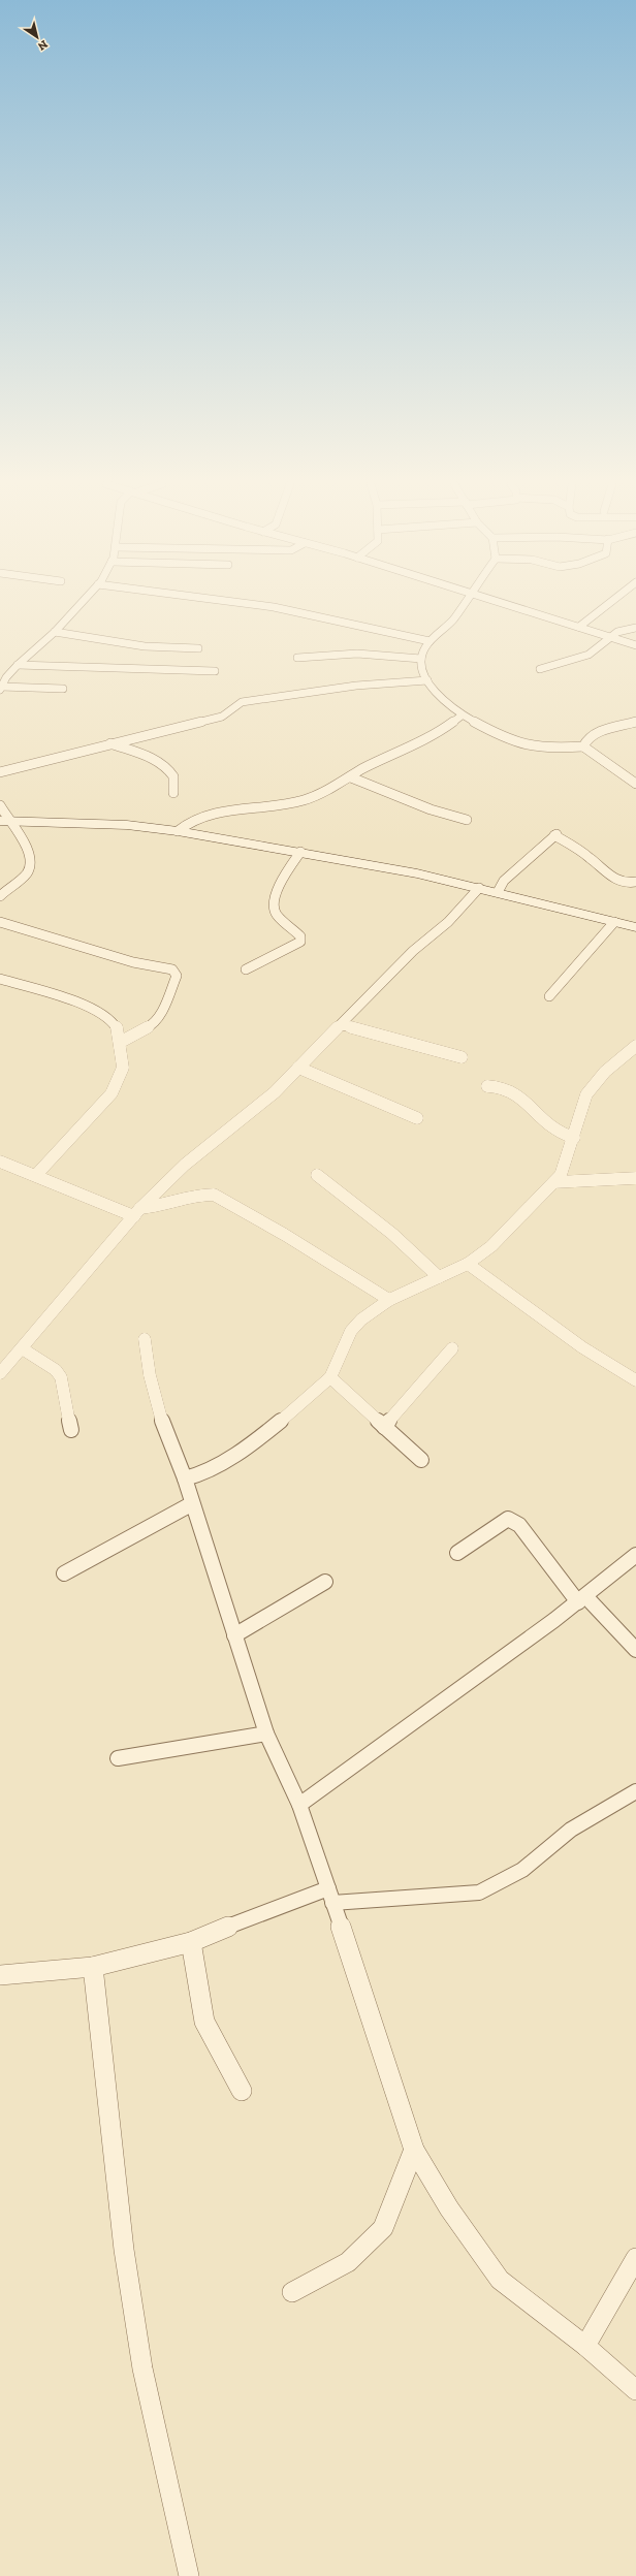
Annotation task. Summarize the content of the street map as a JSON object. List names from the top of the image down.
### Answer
{
  "north": "bottom right"
}
